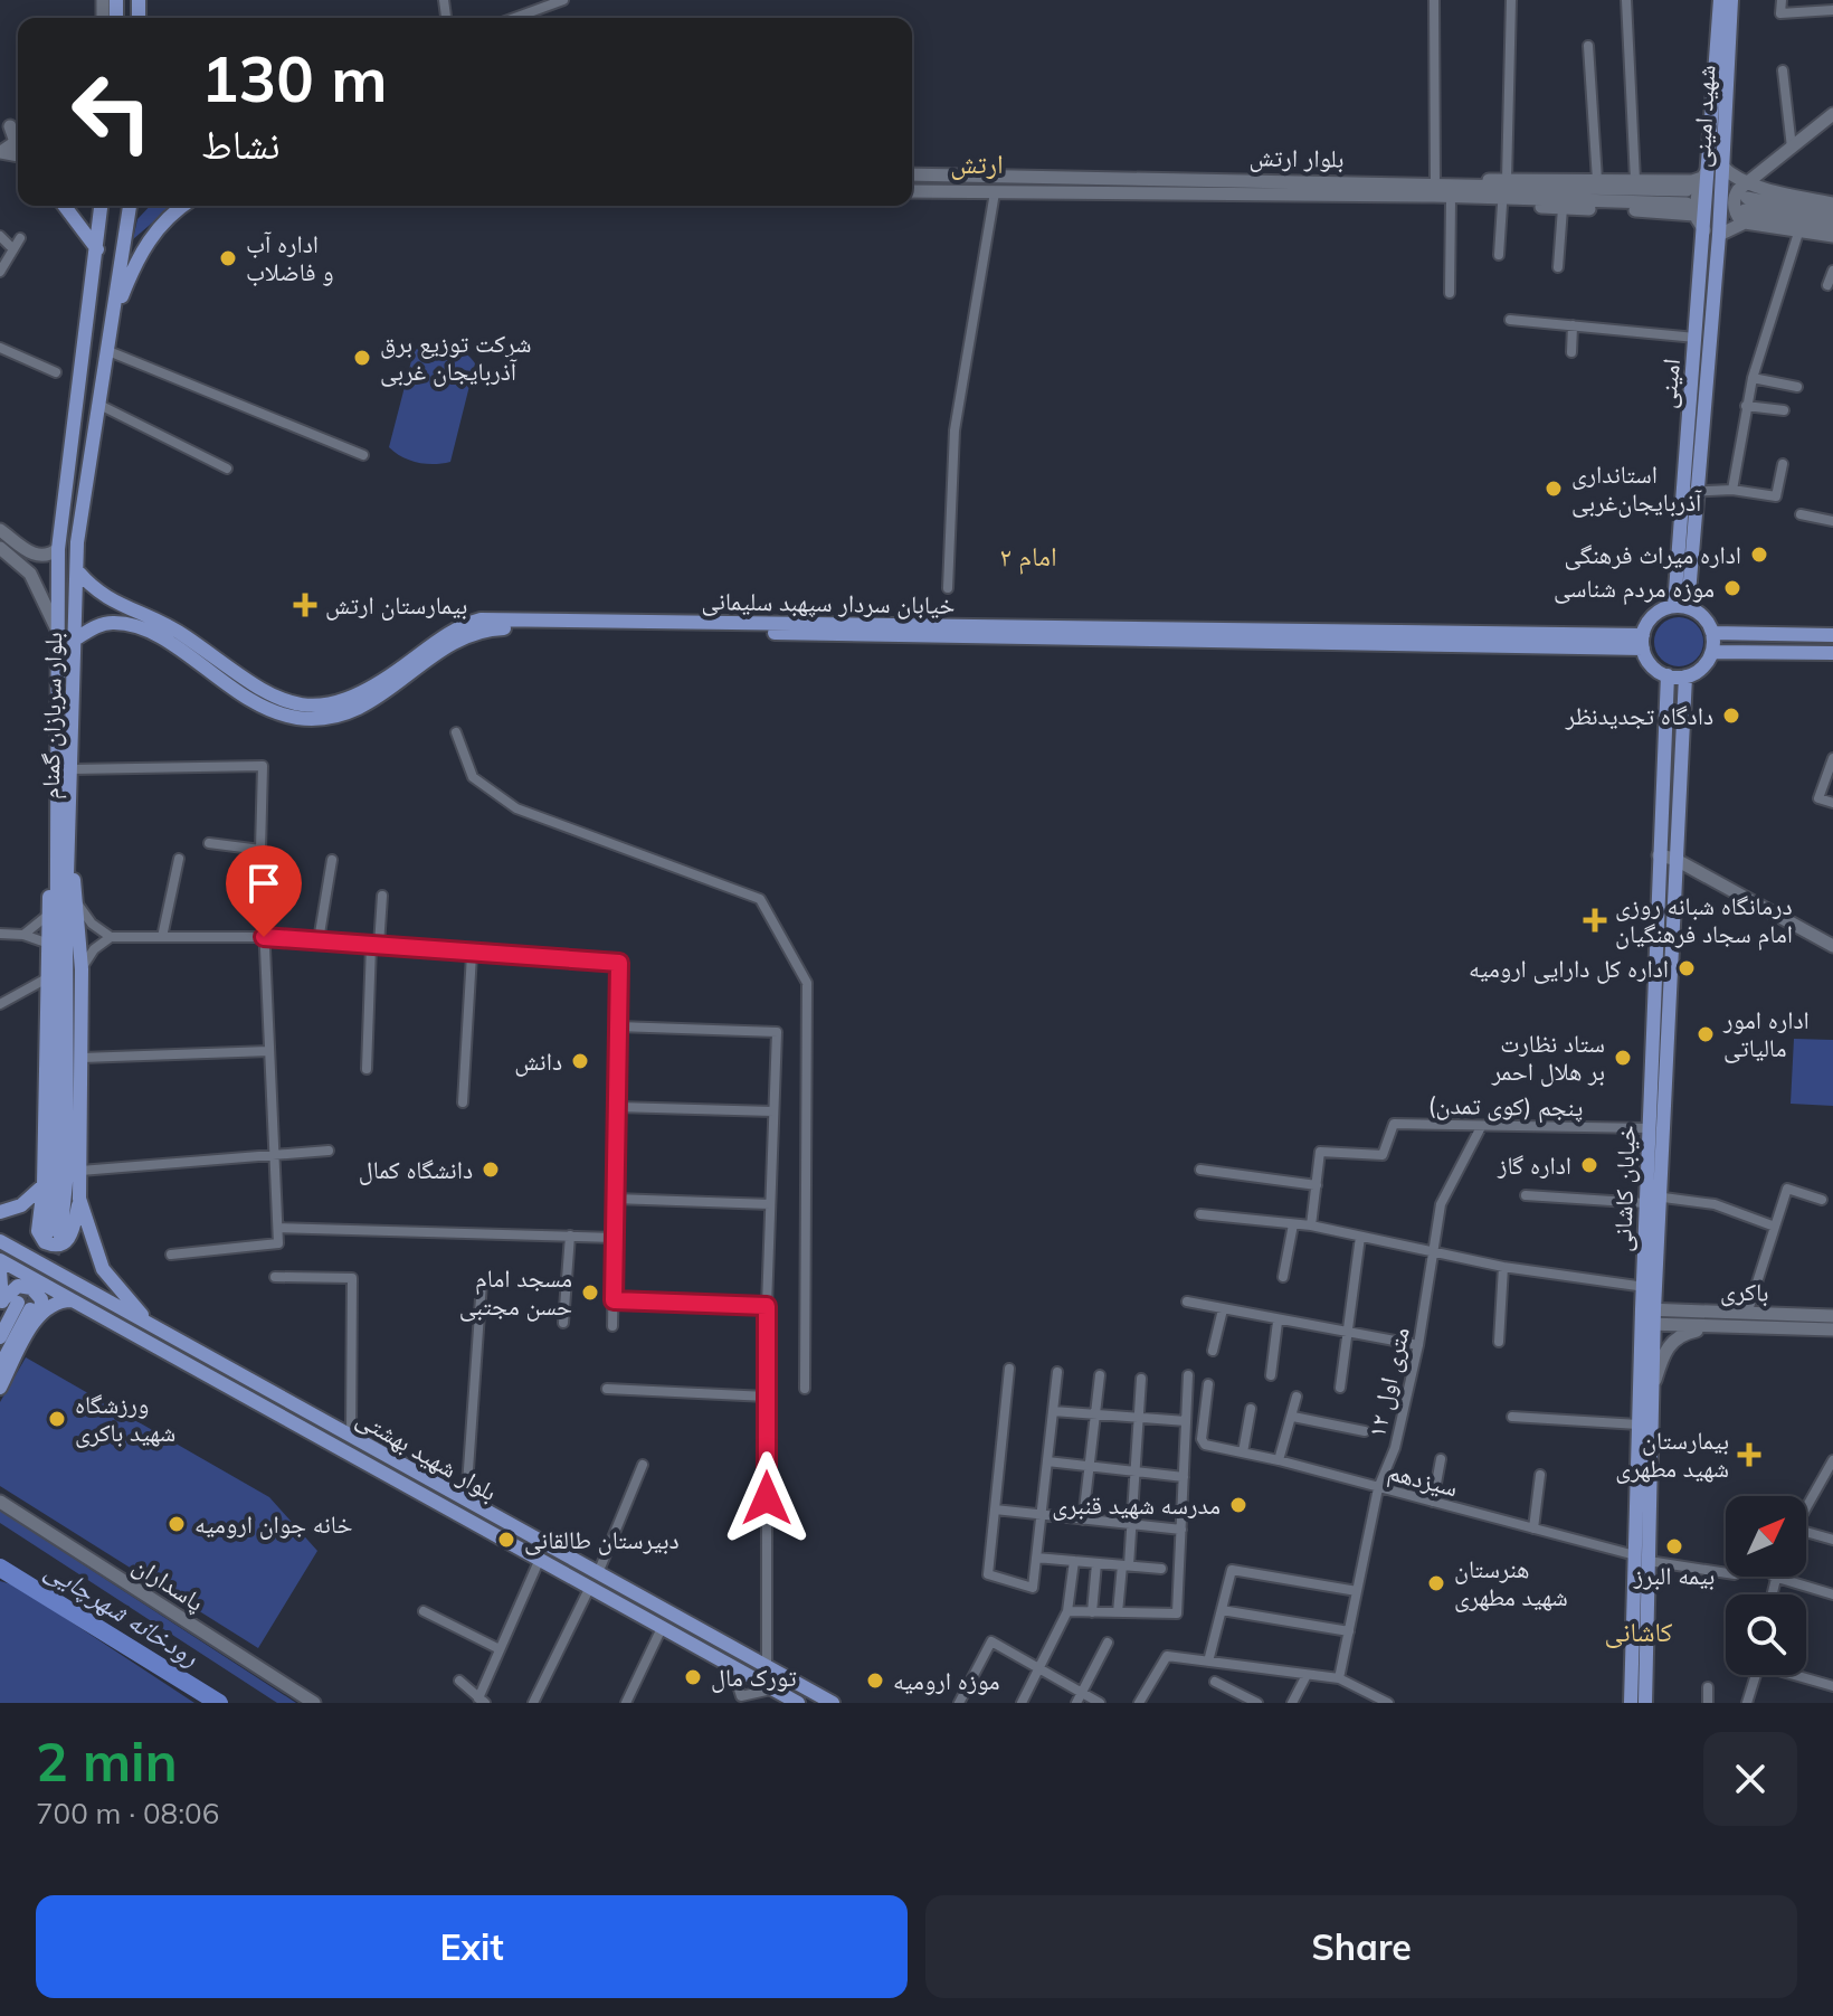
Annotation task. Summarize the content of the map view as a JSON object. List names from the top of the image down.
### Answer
{
  "streets": {
    "main road": [
      "شهید امینی",
      "بلوار ارتش",
      "امینی",
      "خیابان سردار سپهبد سلیمانی",
      "بلوار سربازان گمنام",
      "خیابان کاشانی",
      "باکری",
      "بلوار شهید بهشتی",
      "پاسداران"
    ],
    "street": ["پنجم (کوی تمدن)", "۱۲ متری اول", "سیزدهم"]
  },
  "crossings": [
    ["شهید امینی", "امینی"],
    ["امینی", "خیابان سردار سپهبد سلیمانی"],
    ["امینی", "خیابان کاشانی"],
    ["خیابان سردار سپهبد سلیمانی", "بلوار سربازان گمنام"],
    ["خیابان سردار سپهبد سلیمانی", "خیابان کاشانی"],
    ["پنجم (کوی تمدن)", "خیابان کاشانی"],
    ["پنجم (کوی تمدن)", "۱۲ متری اول"],
    ["خیابان کاشانی", "باکری"],
    ["خیابان کاشانی", "سیزدهم"],
    ["۱۲ متری اول", "سیزدهم"]
  ],
  "districts": ["ارتش", "امام ۲", "کاشانی"],
  "water": ["رودخانه شهرچایی"],
  "places": {
    "other": [
      "اداره آب و فاضلاب",
      "شرکت توزیع برق آذربایجان غربی",
      "استانداری آذربایجان‌غربی",
      "اداره میراث فرهنگی",
      "موزه مردم شناسی",
      "دادگاه تجدیدنظر",
      "اداره کل دارایی ارومیه",
      "اداره امور مالیاتی",
      "ستاد نظارت بر هلال احمر",
      "دانش",
      "اداره گاز",
      "دانشگاه کمال",
      "مسجد امام حسن مجتبی",
      "ورزشگاه شهید باکری",
      "مدرسه شهید قنبری",
      "خانه جوان ارومیه",
      "دبیرستان طالقانی",
      "بیمه البرز",
      "هنرستان شهید مطهری",
      "تورک مال",
      "موزه ارومیه"
    ],
    "health": ["بیمارستان ارتش", "درمانگاه شبانه روزی امام سجاد فرهنگیان", "بیمارستان شهید مطهری"]
  },
  "north": "top right",
  "page": {
    "turn": ["130 m", "نشاط"],
    "heading": ["2 min", "700 m · 08:06"],
    "buttons": ["Exit", "Share"]
  }
}
